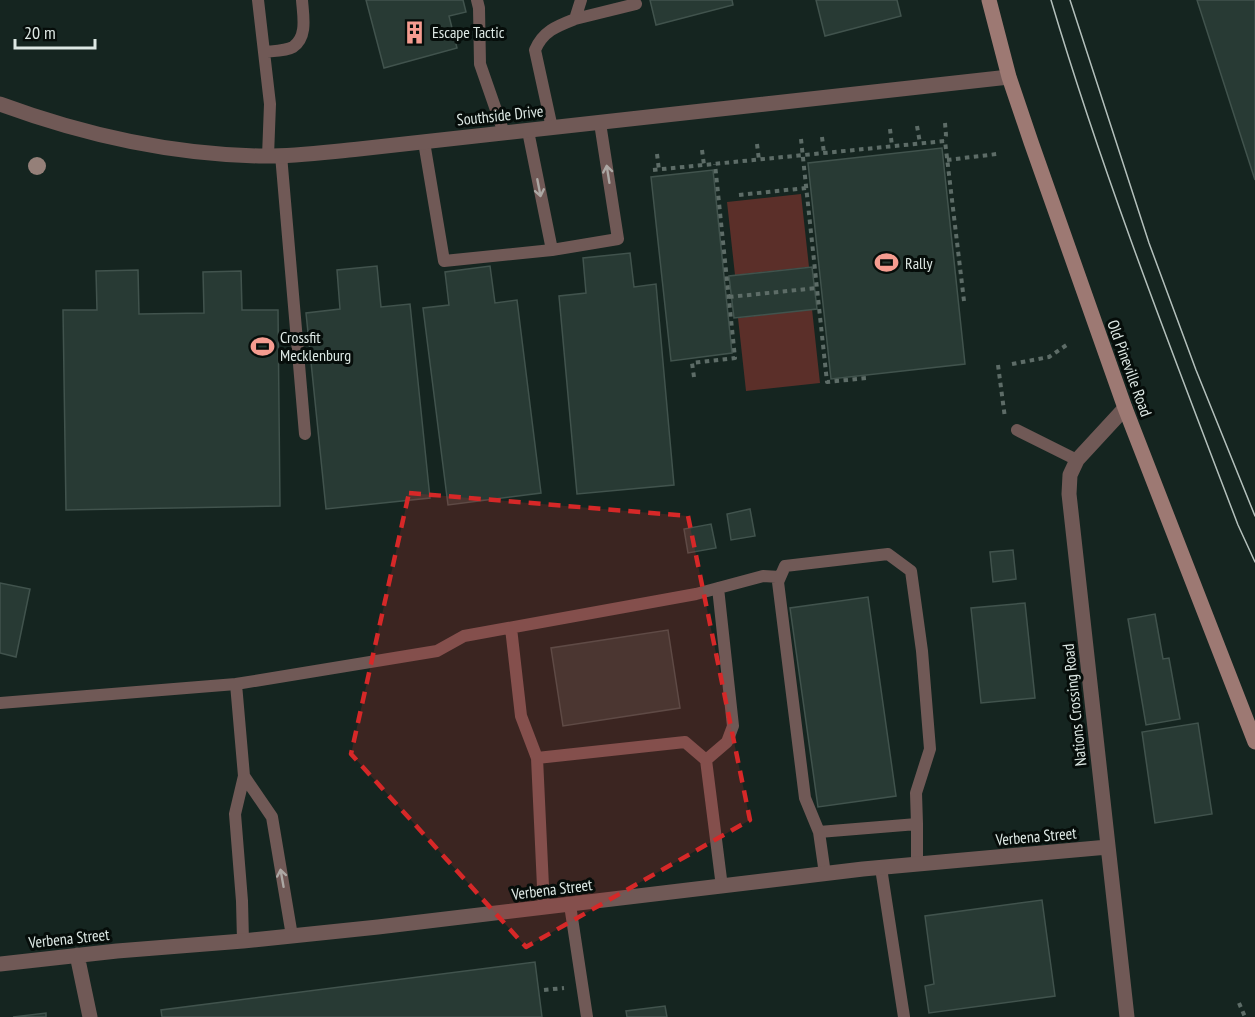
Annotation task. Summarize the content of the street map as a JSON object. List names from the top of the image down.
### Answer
{
  "streets": {
    "street": [
      "Southside Drive",
      "Old Pineville Road",
      "Nations Crossing Road",
      "Verbena Street"
    ]
  },
  "crossings": [
    ["Southside Drive", "Old Pineville Road"],
    ["Old Pineville Road", "Nations Crossing Road"],
    ["Nations Crossing Road", "Verbena Street"]
  ],
  "places": {
    "building": ["Escape Tactic"],
    "sports": ["Rally", "Crossfit Mecklenburg"]
  },
  "scale_bar": "20 m"
}
